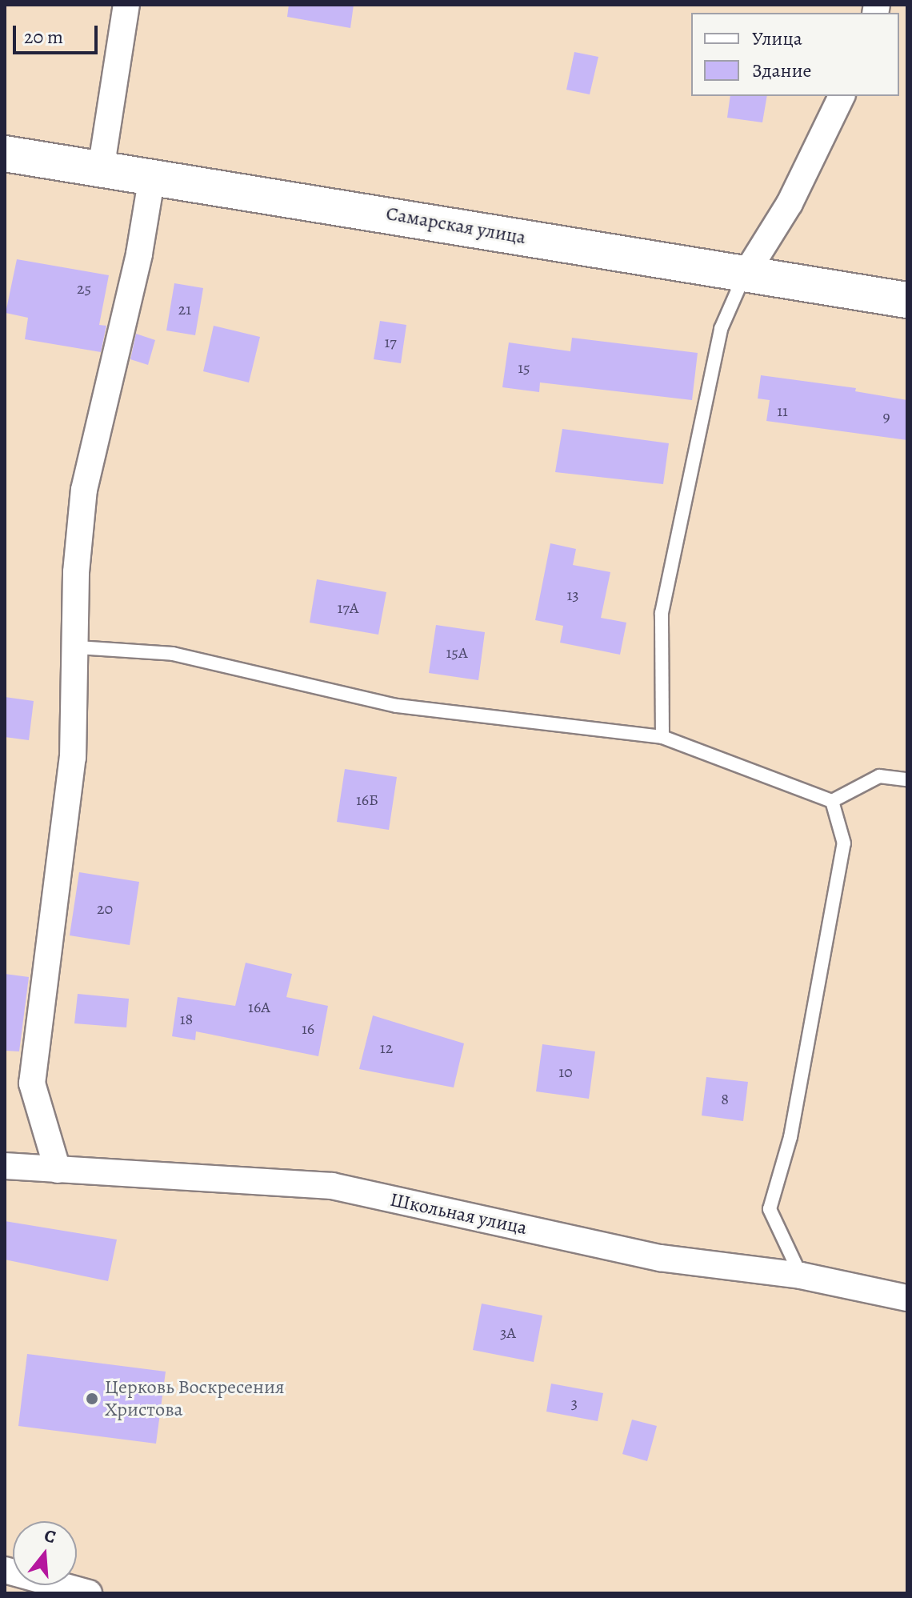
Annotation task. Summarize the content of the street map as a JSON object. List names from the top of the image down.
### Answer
{
  "streets": {
    "main road": ["Самарская улица"],
    "street": ["Школьная улица"]
  },
  "places": ["Церковь Воскресения Христова"],
  "house_numbers": [
    "25",
    "21",
    "17",
    "15",
    "11",
    "9",
    "13",
    "17А",
    "15А",
    "16Б",
    "20",
    "16А",
    "18",
    "16",
    "12",
    "10",
    "8",
    "3А",
    "3"
  ],
  "legend": ["Улица", "Здание"],
  "scale_bar": "20 m",
  "north": "top"
}
